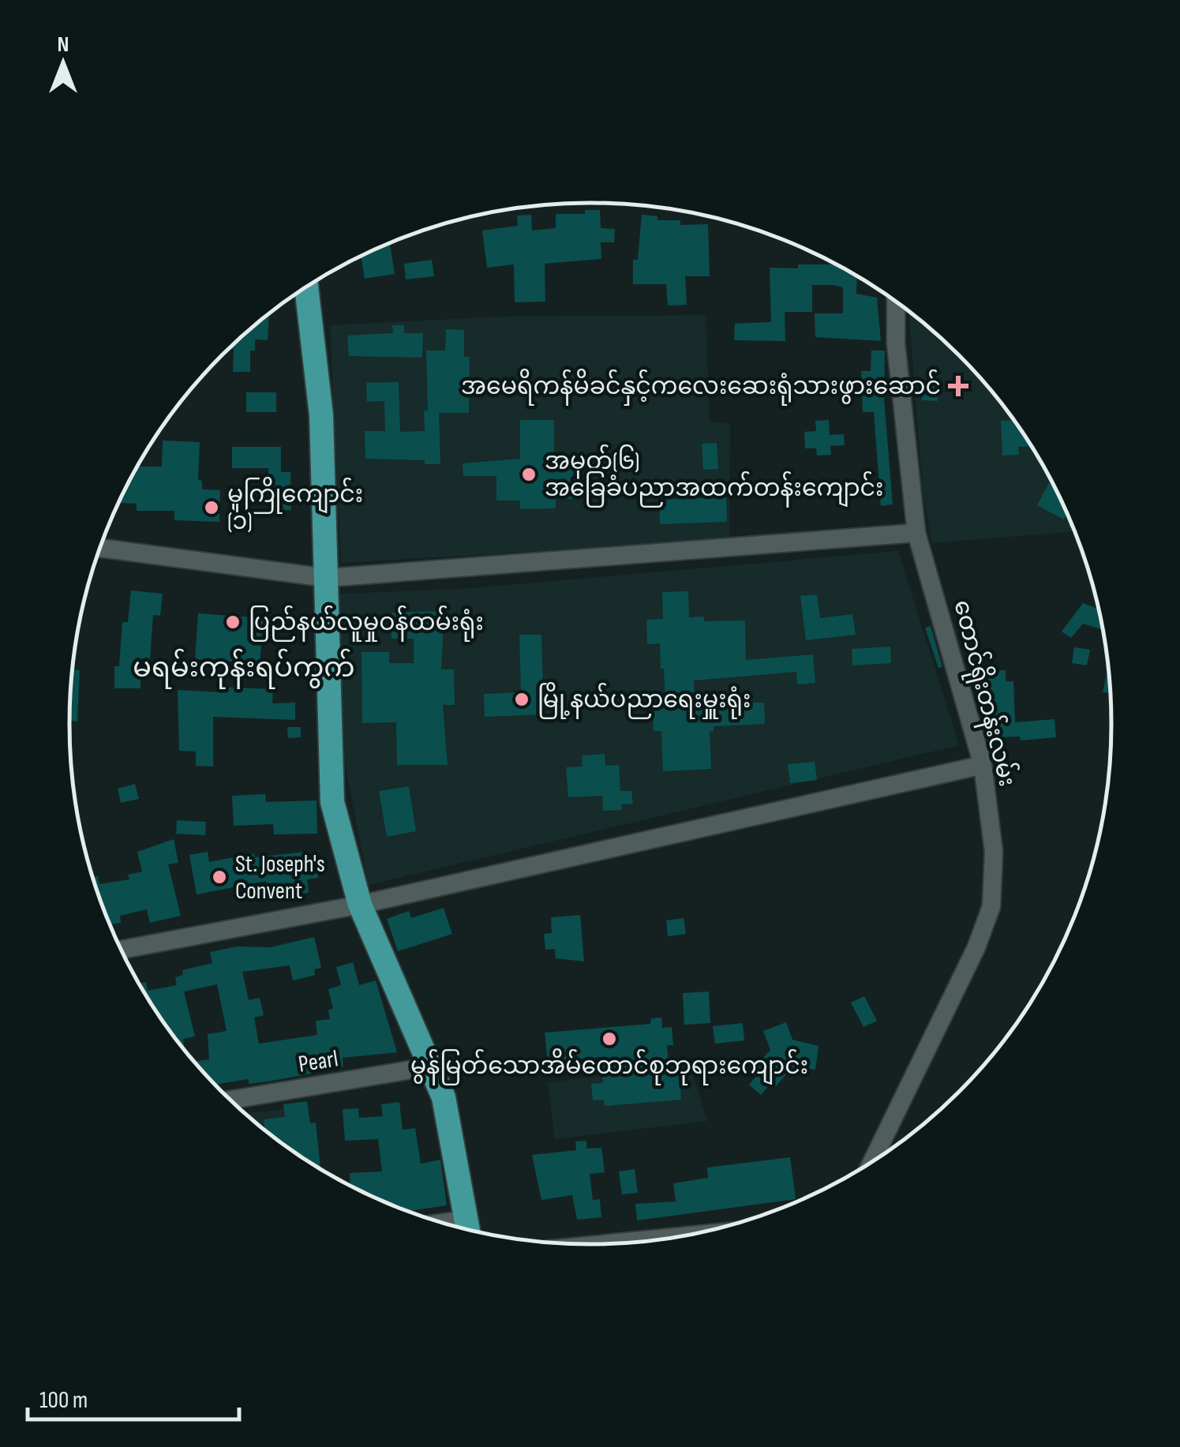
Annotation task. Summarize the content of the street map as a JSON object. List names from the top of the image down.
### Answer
{
  "streets": {
    "street": ["တောင်ရိုးတန်းလမ်း", "Pearl"]
  },
  "districts": ["မရမ်းကုန်းရပ်ကွက်"],
  "places": {
    "health": ["အမေရိကန်မိခင်နှင့်ကလေးဆေးရုံသားဖွားဆောင်"],
    "other": [
      "အမှတ်(၆) အခြေခံပညာအထက်တန်းကျောင်း",
      "မူကြိုကျောင်း (၁)",
      "ပြည်နယ်လူမှုဝန်ထမ်းရုံး",
      "မြို့နယ်ပညာရေးမှူးရုံး",
      "St. Joseph's Convent",
      "မွန်မြတ်သောအိမ်ထောင်စုဘုရားကျောင်း"
    ]
  },
  "scale_bar": "100 m",
  "north": "top"
}
